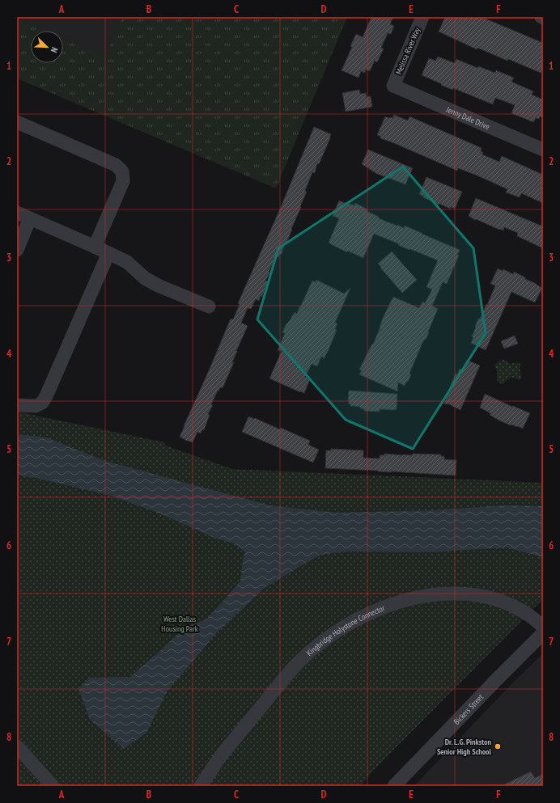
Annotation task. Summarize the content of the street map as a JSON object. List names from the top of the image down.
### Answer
{
  "streets": {
    "street": [
      "Melissa River Way",
      "Jenny Dale Drive",
      "Kingbridge Holystone Connector",
      "Bickers Street"
    ]
  },
  "crossings": [
    ["Melissa River Way", "Jenny Dale Drive"]
  ],
  "parks": ["West Dallas Housing Park"],
  "places": ["Dr. L.G. Pinkston Senior High School"],
  "north": "bottom right",
  "grid": {
    "columns": [
      "A",
      "B",
      "C",
      "D",
      "E",
      "F"
    ],
    "rows": [
      "1",
      "2",
      "3",
      "4",
      "5",
      "6",
      "7",
      "8"
    ]
  }
}
